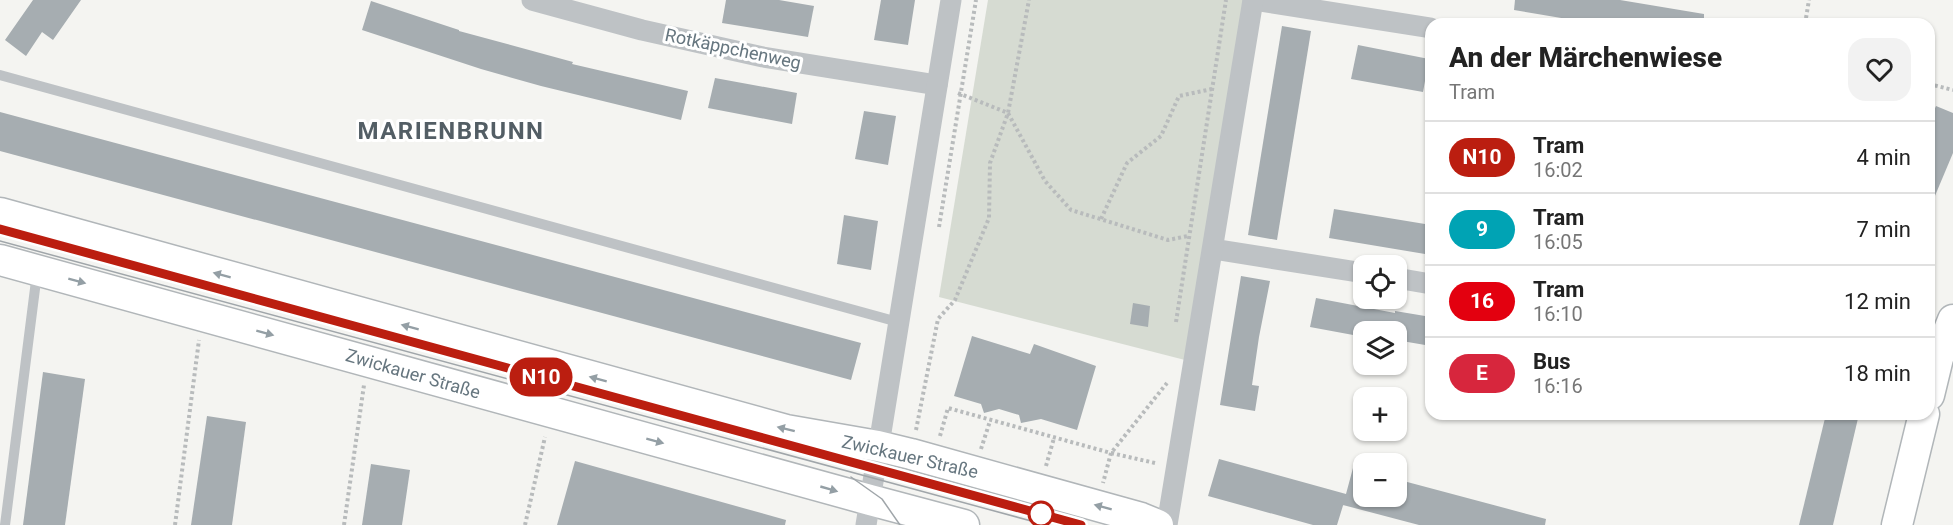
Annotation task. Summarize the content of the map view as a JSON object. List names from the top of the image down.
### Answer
{
  "streets": {
    "main road": ["Zwickauer Straße"],
    "street": ["Rotkäppchenweg"]
  },
  "districts": ["MARIENBRUNN"],
  "lines": ["tram line N10"],
  "page": {
    "on_map": "N10",
    "heading": ["An der Märchenwiese", "Tram"],
    "list": [
      {
        "mark": "N10",
        "name": "Tram",
        "note": "16:02",
        "value": "4 min"
      },
      {
        "mark": "9",
        "name": "Tram",
        "note": "16:05",
        "value": "7 min"
      },
      {
        "mark": "16",
        "name": "Tram",
        "note": "16:10",
        "value": "12 min"
      },
      {
        "mark": "E",
        "name": "Bus",
        "note": "16:16",
        "value": "18 min"
      }
    ],
    "map_buttons": ["+", "−"]
  }
}
